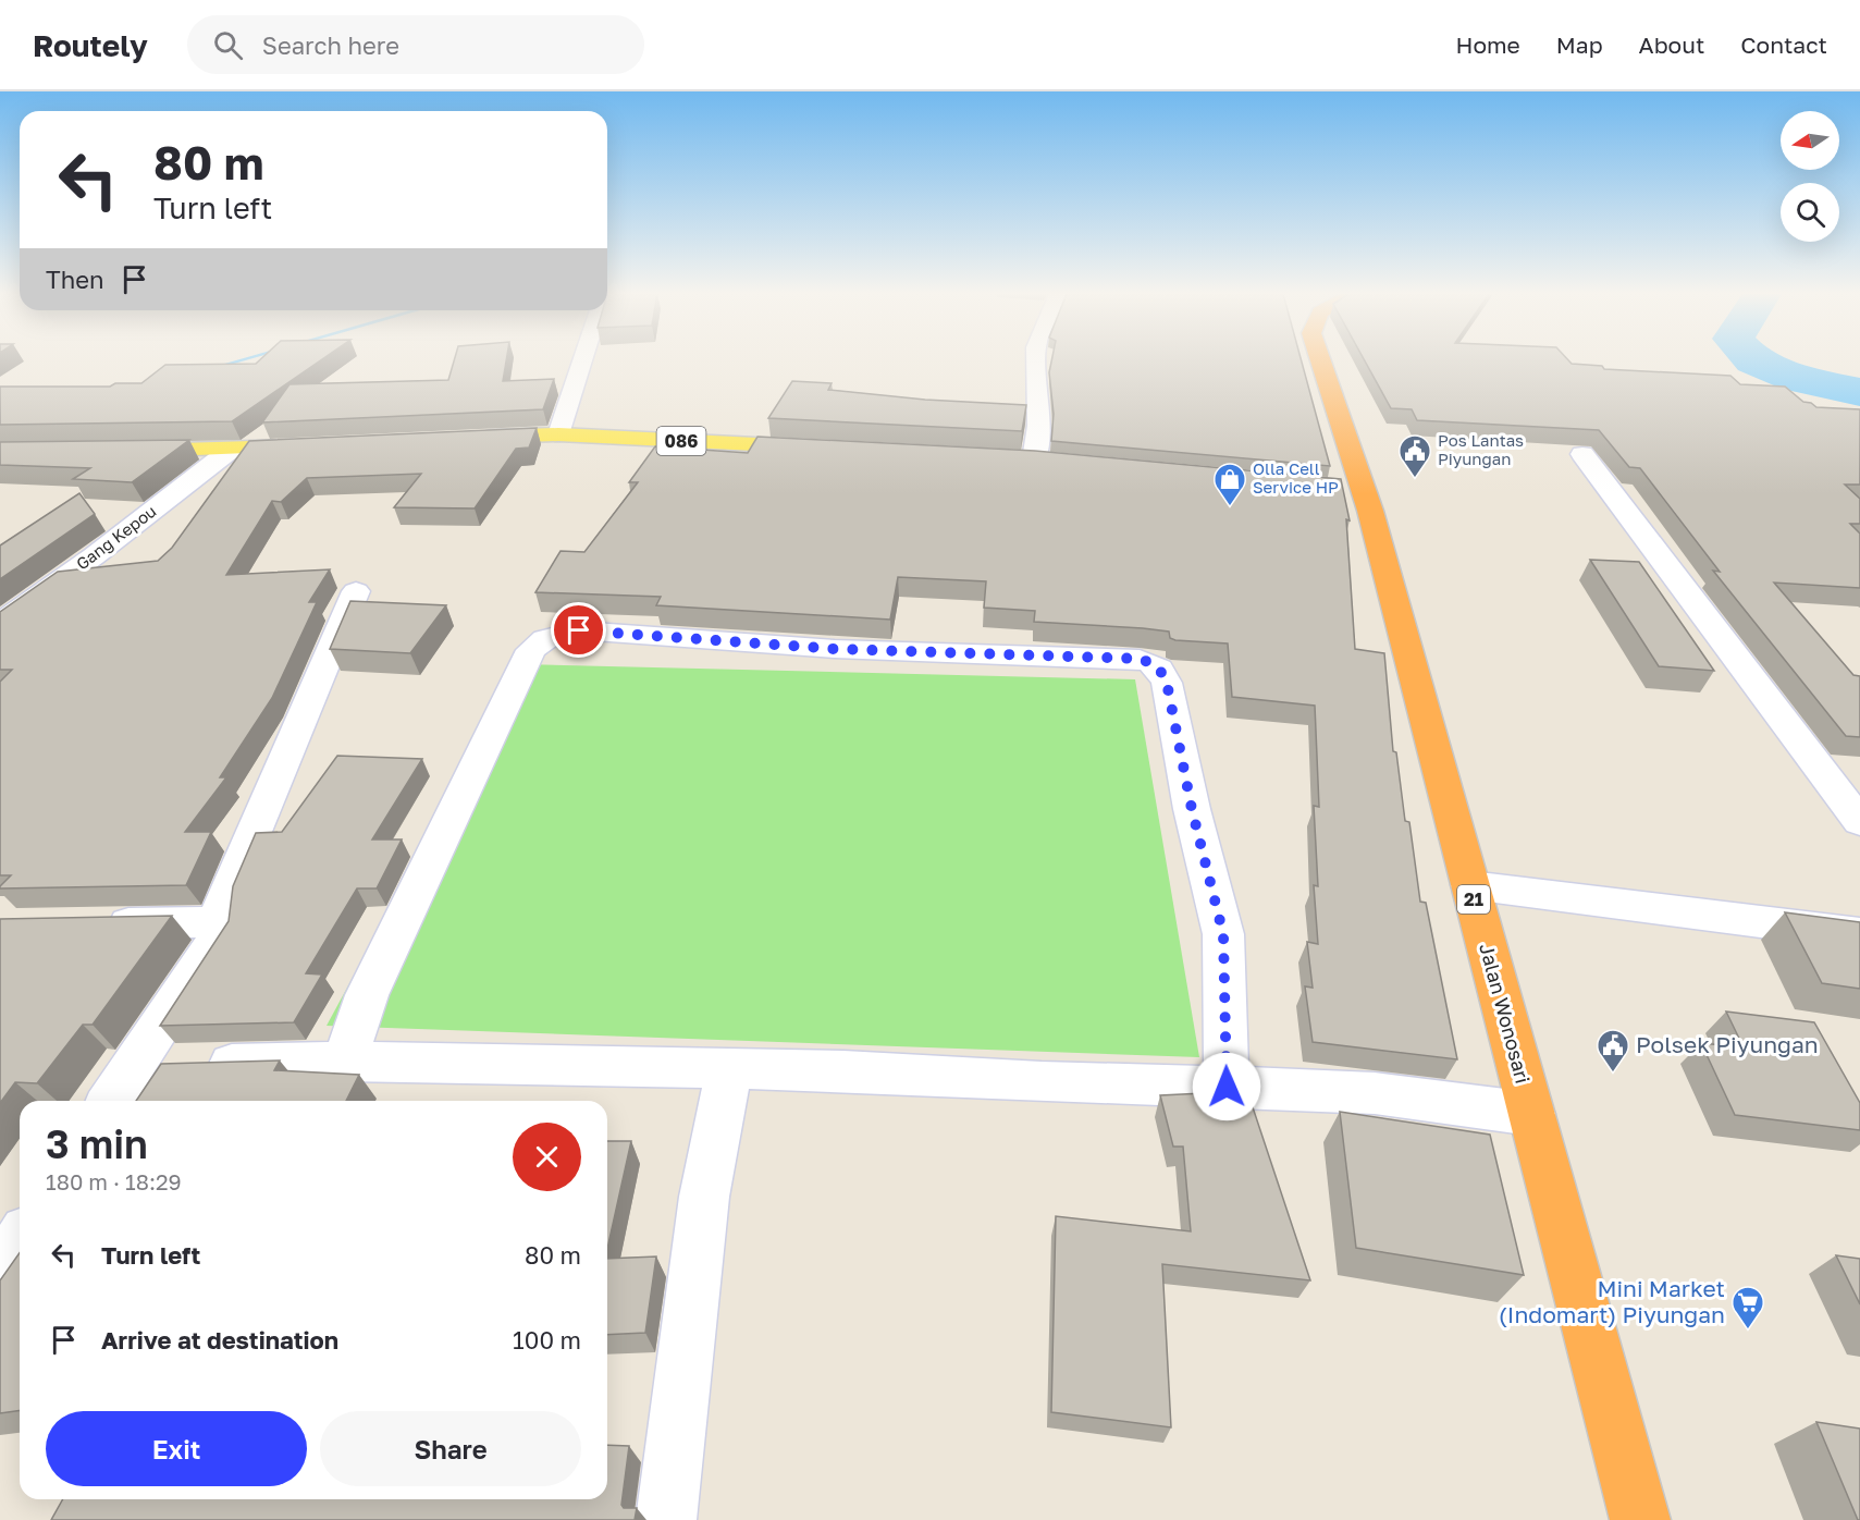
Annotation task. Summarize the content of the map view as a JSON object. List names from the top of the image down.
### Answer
{
  "streets": {
    "highway": ["21", "Jalan Wonosari"],
    "main road": ["086"],
    "street": ["Gang Kepou"]
  },
  "places": {
    "public building": ["Pos Lantas Piyungan", "Polsek Piyungan"],
    "shop": ["Olla Cell Service HP"],
    "supermarket": ["Mini Market (Indomart) Piyungan"]
  },
  "north": "left",
  "page": {
    "header": "Routely",
    "search": "Search here",
    "nav": [
      "Home",
      "Map",
      "About",
      "Contact"
    ],
    "turn": ["80 m", "Turn left"],
    "then": "Then",
    "heading": ["3 min", "180 m · 18:29"],
    "list": [
      {
        "name": "Turn left",
        "value": "80 m"
      },
      {
        "name": "Arrive at destination",
        "value": "100 m"
      }
    ],
    "buttons": ["Exit", "Share"]
  }
}
